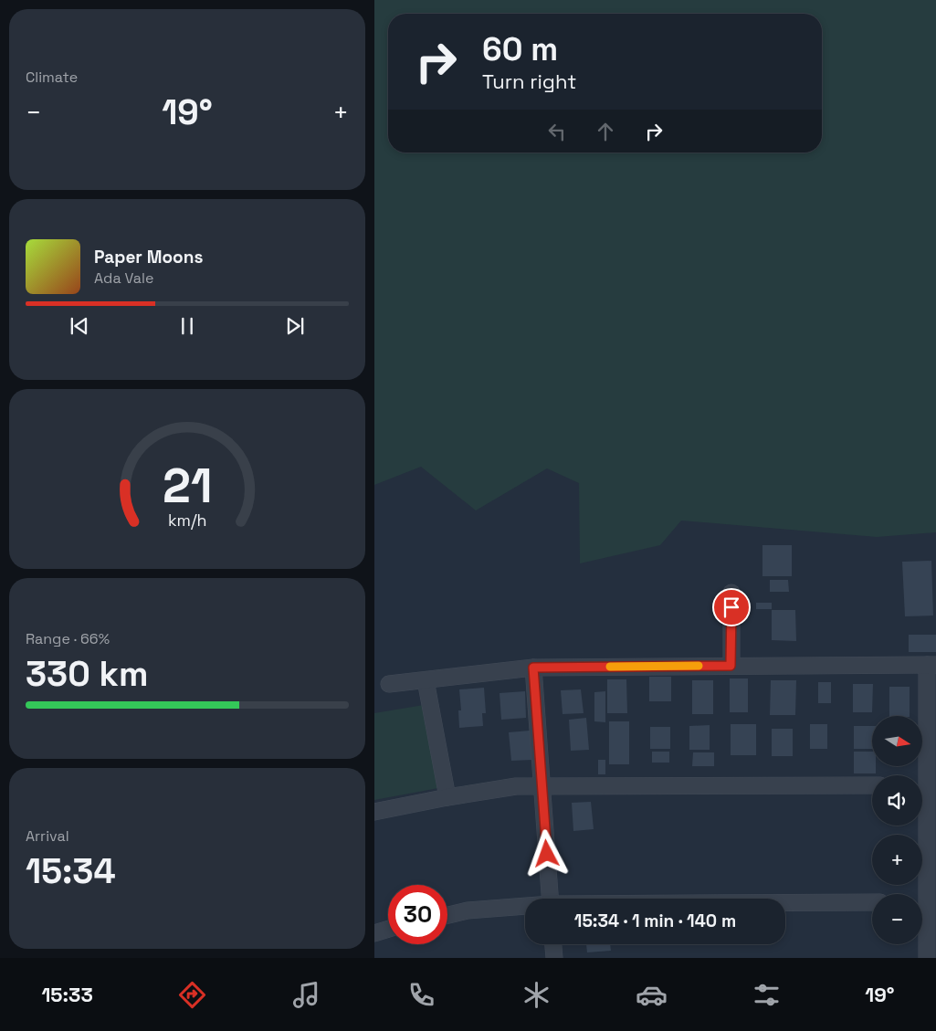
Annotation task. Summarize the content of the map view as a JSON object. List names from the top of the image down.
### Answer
{
  "north": "right",
  "page": {
    "tile": [
      "Climate",
      ["Range · 66%", "330 km"],
      ["Arrival", "15:34"]
    ],
    "turn": ["60 m", "Turn right"],
    "heat": ["−", "19°", "+"],
    "song": ["Paper Moons", "Ada Vale"],
    "map_buttons": ["+", "−"],
    "limit": "30",
    "trip": "15:34 · 1 min · 140 m",
    "tabs": ["15:33", "19°"],
    "gauge": ["21", "km/h"]
  }
}
